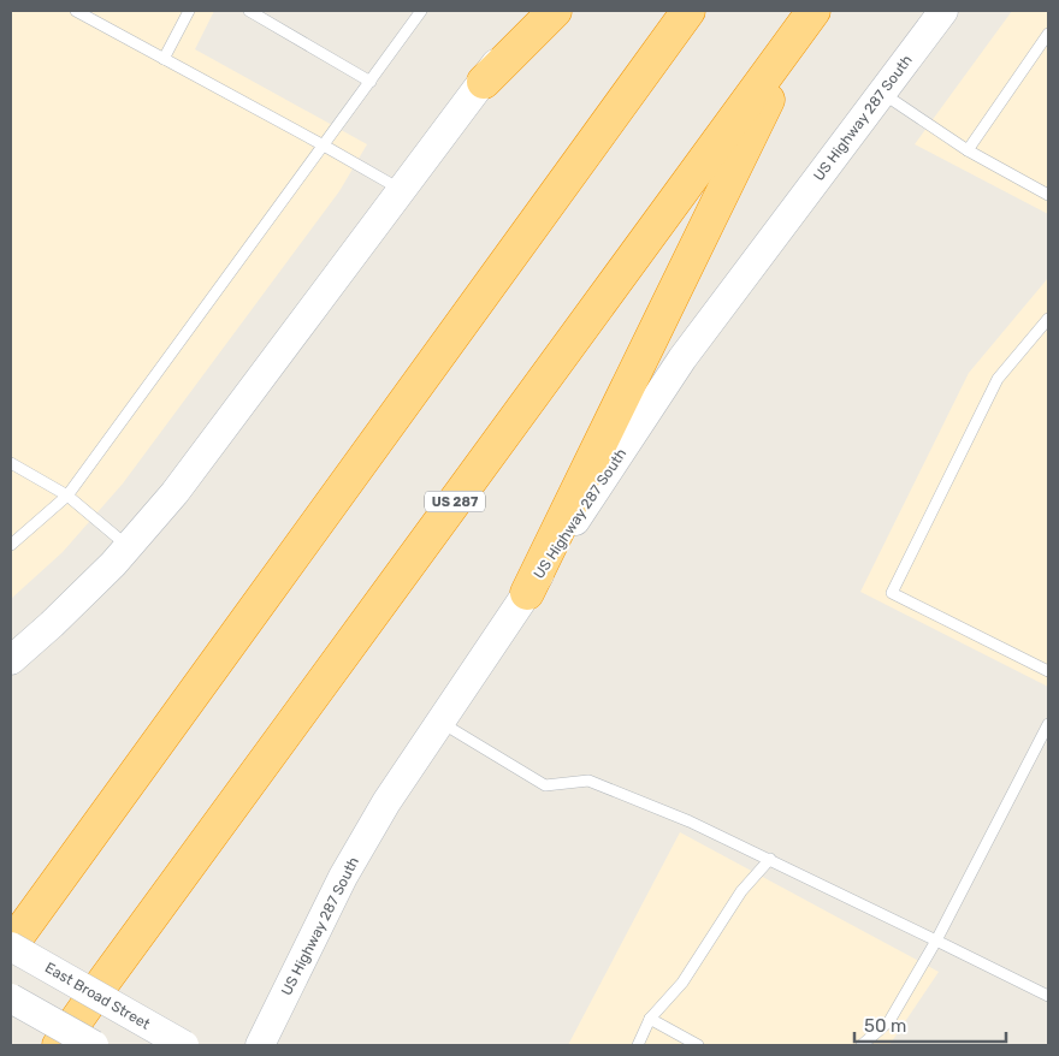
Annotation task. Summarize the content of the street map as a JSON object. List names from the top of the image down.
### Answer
{
  "streets": {
    "highway": ["US 287"],
    "main road": ["US Highway 287 South", "East Broad Street"]
  },
  "scale_bar": "50 m"
}
